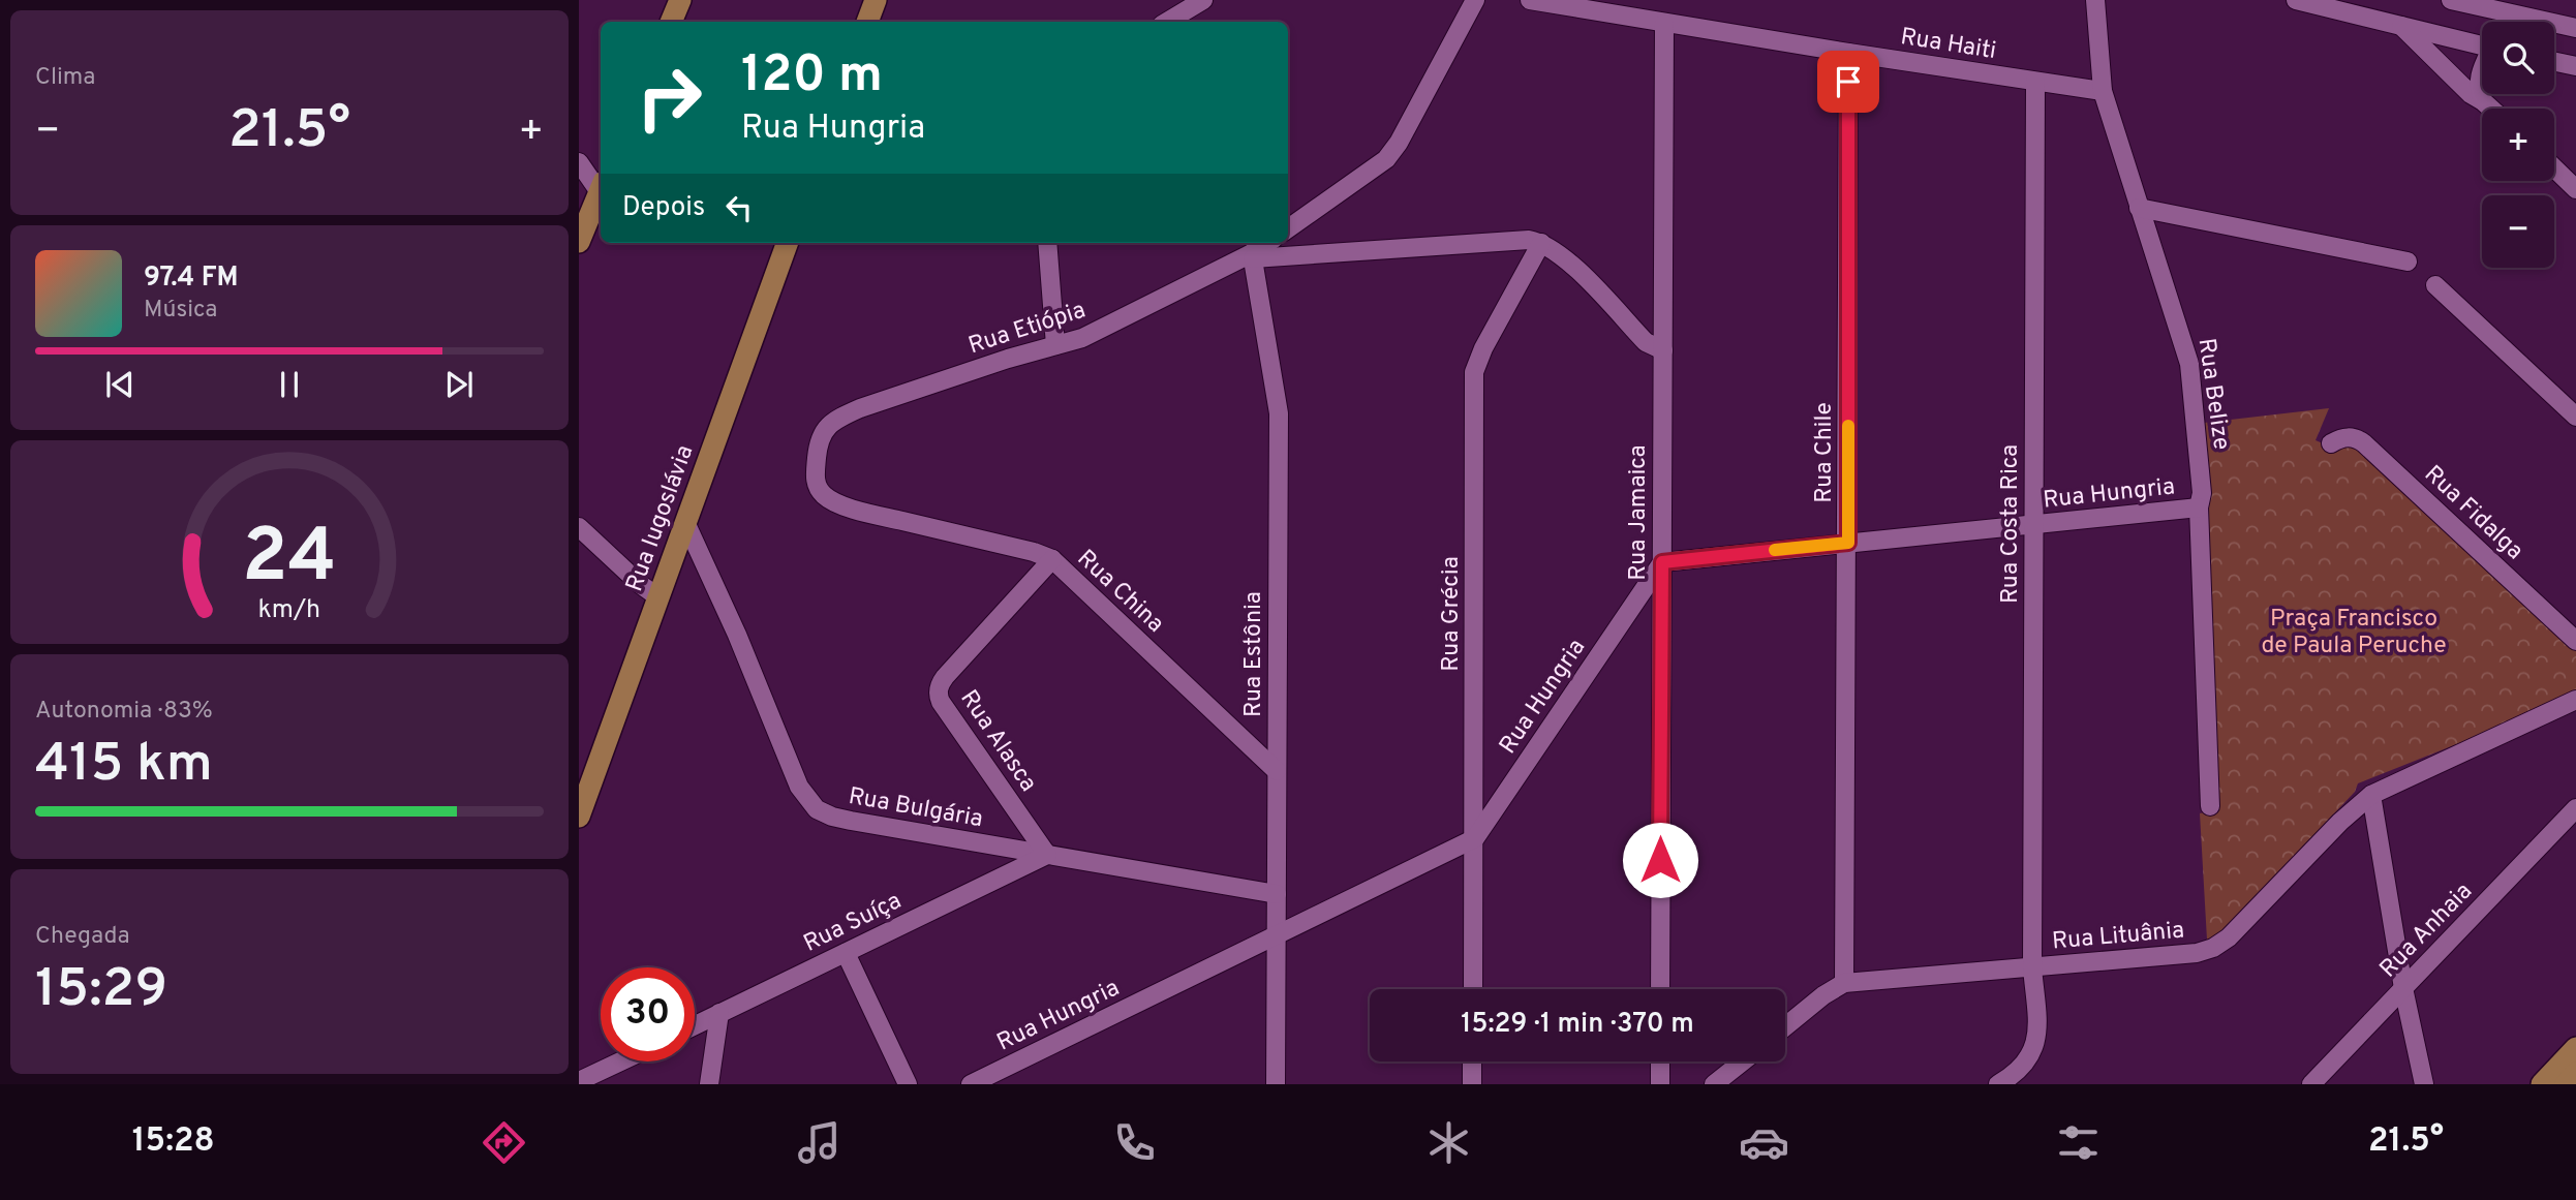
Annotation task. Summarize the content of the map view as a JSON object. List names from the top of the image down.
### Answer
{
  "streets": {
    "main road": ["Rua Iugoslávia"],
    "street": [
      "Rua Haiti",
      "Rua Etiópia",
      "Rua Belize",
      "Rua Chile",
      "Rua Hungria",
      "Rua Fidalga",
      "Rua Jamaica",
      "Rua Costa Rica",
      "Rua China",
      "Rua Grécia",
      "Rua Estônia",
      "Rua Alasca",
      "Rua Bulgária",
      "Rua Suíça",
      "Rua Anhaia",
      "Rua Lituânia"
    ]
  },
  "crossings": [
    ["Rua Haiti", "Rua Belize"],
    ["Rua Haiti", "Rua Chile"],
    ["Rua Haiti", "Rua Jamaica"],
    ["Rua Haiti", "Rua Costa Rica"],
    ["Rua Etiópia", "Rua China"],
    ["Rua Etiópia", "Rua Grécia"],
    ["Rua Etiópia", "Rua Estônia"],
    ["Rua Belize", "Rua Hungria"],
    ["Rua Chile", "Rua Hungria"],
    ["Rua Chile", "Rua Lituânia"],
    ["Rua Hungria", "Rua Jamaica"],
    ["Rua Hungria", "Rua Costa Rica"],
    ["Rua Hungria", "Rua Grécia"],
    ["Rua Hungria", "Rua Estônia"],
    ["Rua Iugoslávia", "Rua Bulgária"],
    ["Rua Costa Rica", "Rua Lituânia"],
    ["Rua China", "Rua Estônia"],
    ["Rua China", "Rua Alasca"],
    ["Rua Estônia", "Rua Bulgária"],
    ["Rua Alasca", "Rua Bulgária"],
    ["Rua Alasca", "Rua Suíça"],
    ["Rua Bulgária", "Rua Suíça"]
  ],
  "parks": ["Praça Francisco de Paula Peruche"],
  "page": {
    "tile": [
      "Clima",
      ["Autonomia · 83%", "415 km"],
      ["Chegada", "15:29"]
    ],
    "map_buttons": ["+", "−"],
    "turn": ["120 m", "Rua Hungria"],
    "heat": ["−", "21.5°", "+"],
    "then": "Depois",
    "song": ["97.4 FM", "Música"],
    "limit": "30",
    "trip": "15:29 · 1 min · 370 m",
    "tabs": ["15:28", "21.5°"],
    "gauge": ["24", "km/h"]
  }
}
